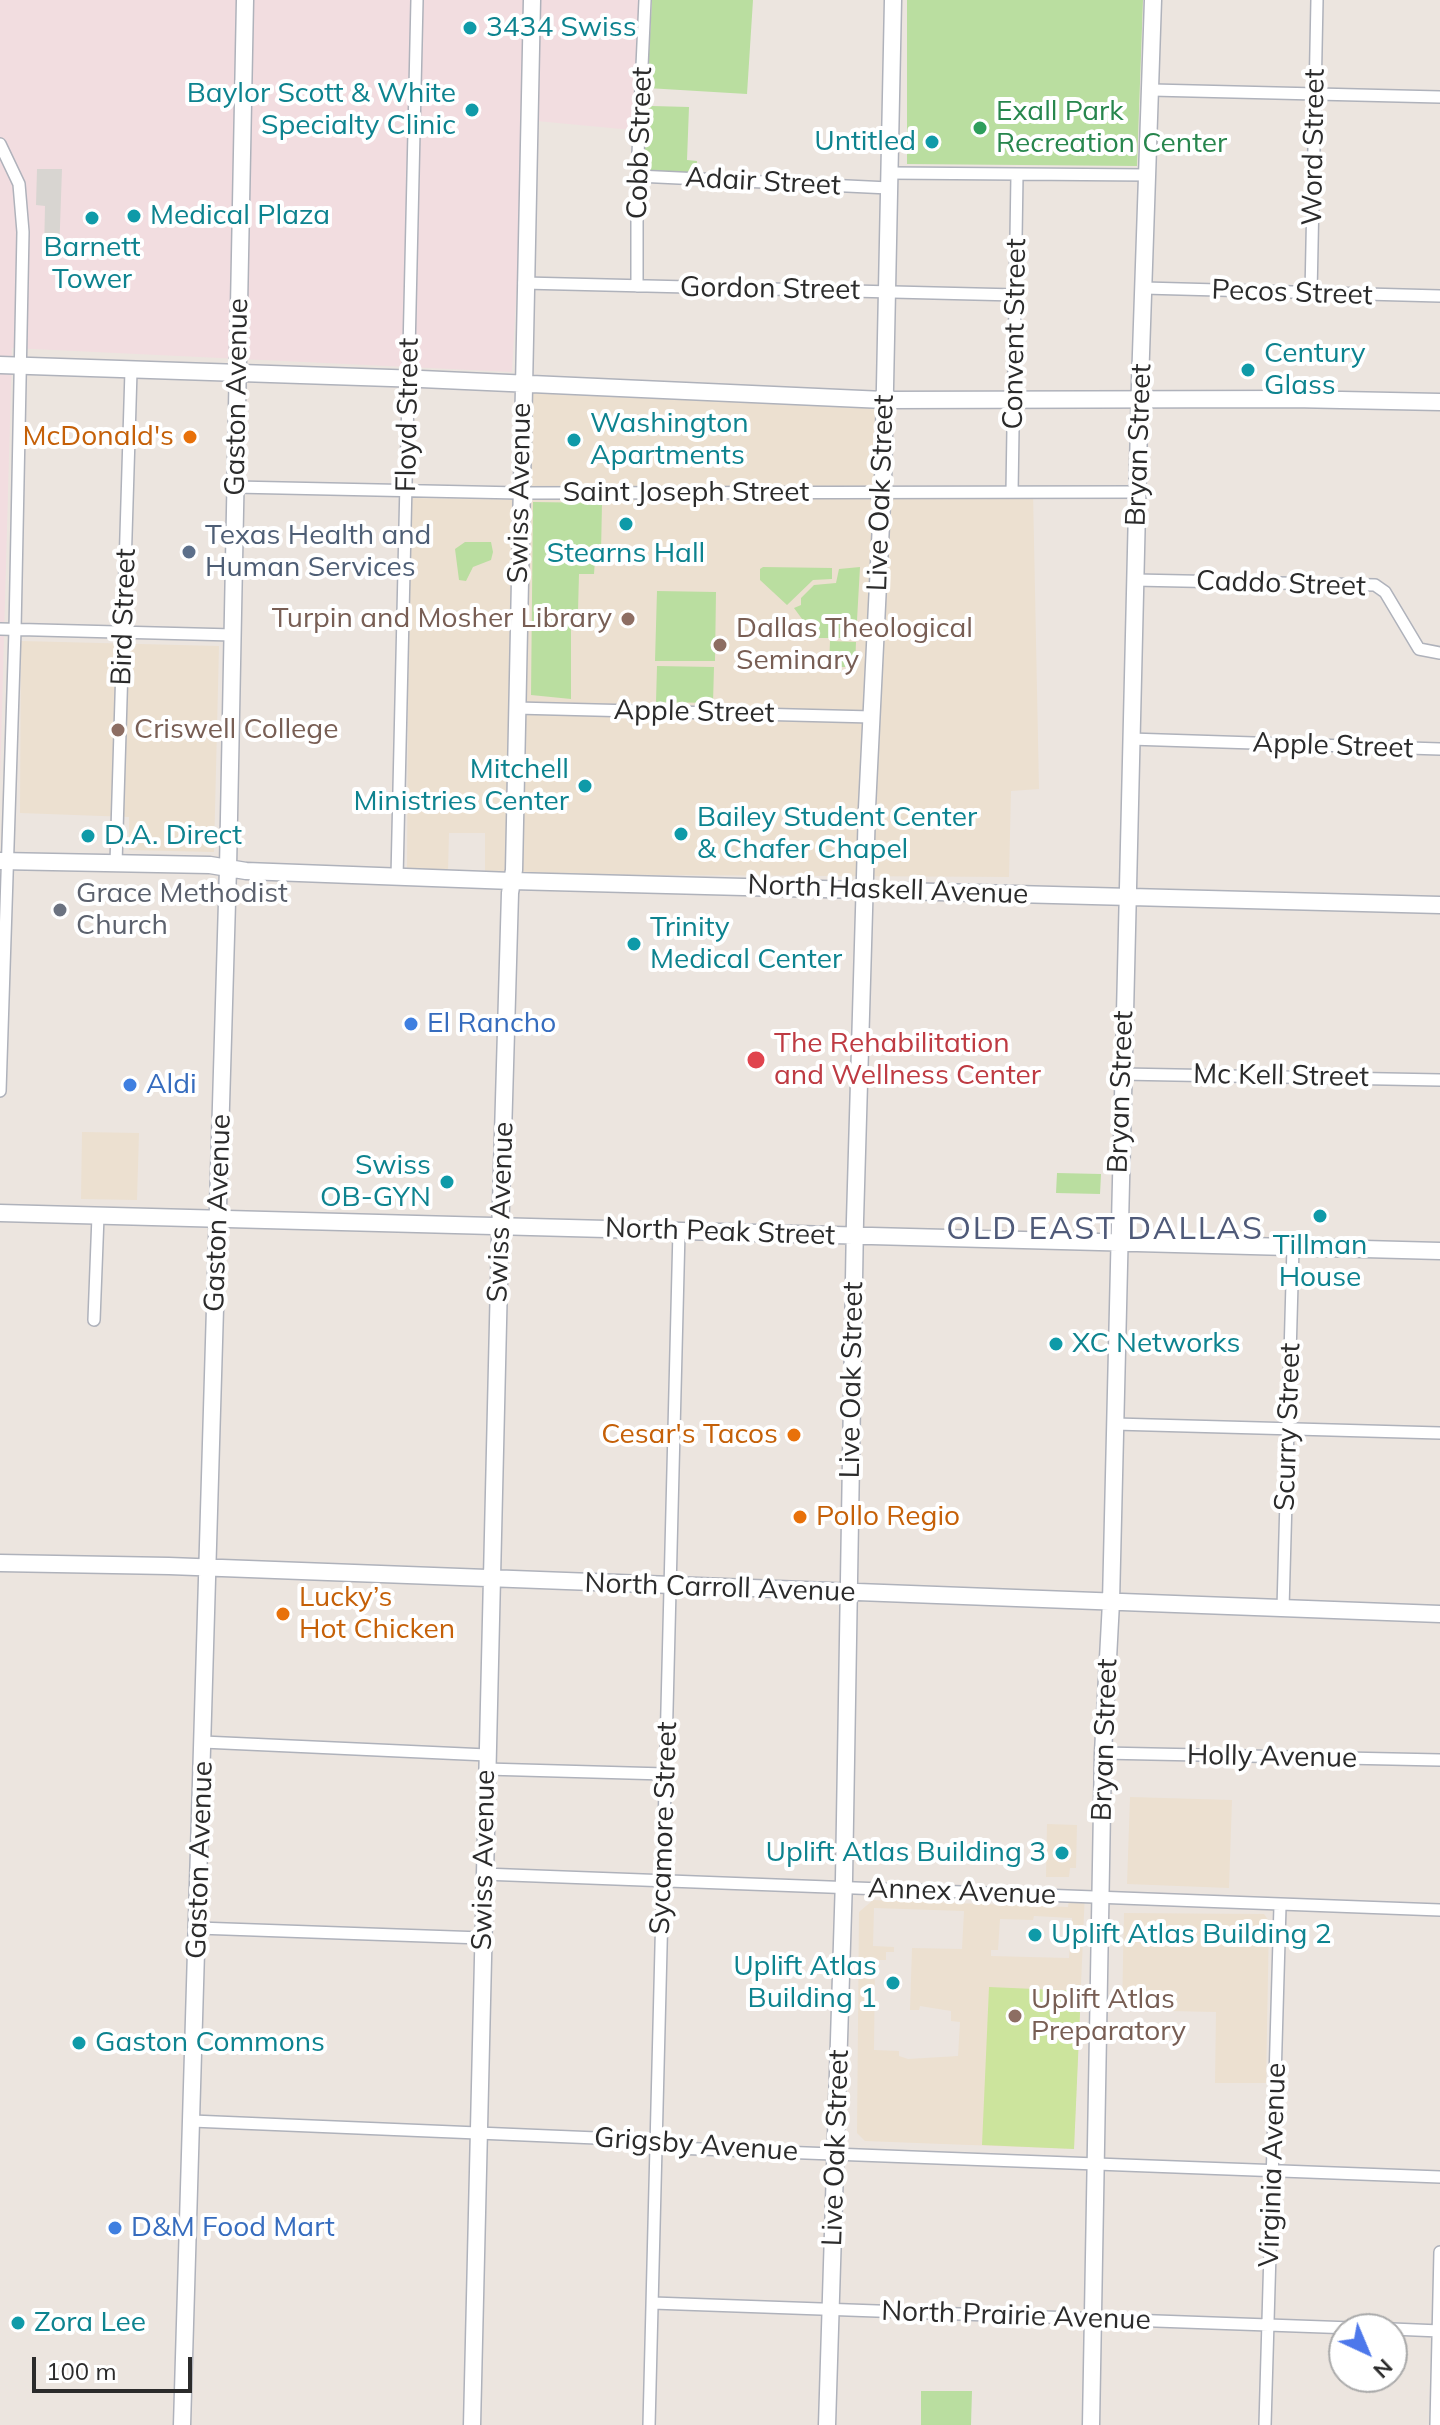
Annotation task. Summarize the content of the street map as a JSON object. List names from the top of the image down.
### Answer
{
  "streets": {
    "street": [
      "Cobb Street",
      "Word Street",
      "Adair Street",
      "Gordon Street",
      "Pecos Street",
      "Convent Street",
      "Gaston Avenue",
      "Floyd Street",
      "Bryan Street",
      "Swiss Avenue",
      "Saint Joseph Street",
      "Live Oak Street",
      "Caddo Street",
      "Bird Street",
      "Apple Street",
      "North Haskell Avenue",
      "Mc Kell Street",
      "North Peak Street",
      "Scurry Street",
      "North Carroll Avenue",
      "Holly Avenue",
      "Sycamore Street",
      "Annex Avenue",
      "Grigsby Avenue",
      "Virginia Avenue",
      "North Prairie Avenue"
    ]
  },
  "crossings": [
    ["Cobb Street", "Adair Street"],
    ["Cobb Street", "Gordon Street"],
    ["Word Street", "Pecos Street"],
    ["Adair Street", "Convent Street"],
    ["Adair Street", "Bryan Street"],
    ["Adair Street", "Live Oak Street"],
    ["Gordon Street", "Convent Street"],
    ["Gordon Street", "Swiss Avenue"],
    ["Gordon Street", "Live Oak Street"],
    ["Pecos Street", "Bryan Street"],
    ["Convent Street", "Saint Joseph Street"],
    ["Gaston Avenue", "Saint Joseph Street"],
    ["Gaston Avenue", "North Haskell Avenue"],
    ["Gaston Avenue", "North Peak Street"],
    ["Gaston Avenue", "North Carroll Avenue"],
    ["Gaston Avenue", "Grigsby Avenue"],
    ["Floyd Street", "Saint Joseph Street"],
    ["Floyd Street", "North Haskell Avenue"],
    ["Bryan Street", "Saint Joseph Street"],
    ["Bryan Street", "Caddo Street"],
    ["Bryan Street", "Apple Street"],
    ["Bryan Street", "North Haskell Avenue"],
    ["Bryan Street", "Mc Kell Street"],
    ["Bryan Street", "North Peak Street"],
    ["Bryan Street", "North Carroll Avenue"],
    ["Bryan Street", "Holly Avenue"],
    ["Bryan Street", "Annex Avenue"],
    ["Bryan Street", "Grigsby Avenue"],
    ["Bryan Street", "North Prairie Avenue"],
    ["Swiss Avenue", "Saint Joseph Street"],
    ["Swiss Avenue", "Apple Street"],
    ["Swiss Avenue", "North Haskell Avenue"],
    ["Swiss Avenue", "North Peak Street"],
    ["Swiss Avenue", "North Carroll Avenue"],
    ["Swiss Avenue", "Annex Avenue"],
    ["Swiss Avenue", "Grigsby Avenue"],
    ["Saint Joseph Street", "Live Oak Street"],
    ["Live Oak Street", "Apple Street"],
    ["Live Oak Street", "North Haskell Avenue"],
    ["Live Oak Street", "North Peak Street"],
    ["Live Oak Street", "North Carroll Avenue"],
    ["Live Oak Street", "Annex Avenue"],
    ["Live Oak Street", "Grigsby Avenue"],
    ["Live Oak Street", "North Prairie Avenue"],
    ["Bird Street", "North Haskell Avenue"],
    ["North Peak Street", "Scurry Street"],
    ["North Peak Street", "Sycamore Street"],
    ["Scurry Street", "North Carroll Avenue"],
    ["North Carroll Avenue", "Sycamore Street"],
    ["Sycamore Street", "Annex Avenue"],
    ["Sycamore Street", "Grigsby Avenue"],
    ["Sycamore Street", "North Prairie Avenue"],
    ["Annex Avenue", "Virginia Avenue"],
    ["Grigsby Avenue", "Virginia Avenue"],
    ["Virginia Avenue", "North Prairie Avenue"]
  ],
  "districts": ["OLD EAST DALLAS"],
  "places": [
    "3434 Swiss",
    "Baylor Scott & White Specialty Clinic",
    "Exall Park Recreation Center",
    "Untitled",
    "Medical Plaza",
    "Barnett Tower",
    "Century Glass",
    "McDonald's",
    "Washington Apartments",
    "Stearns Hall",
    "Texas Health and Human Services",
    "Turpin and Mosher Library",
    "Dallas Theological Seminary",
    "Criswell College",
    "Mitchell Ministries Center",
    "Bailey Student Center & Chafer Chapel",
    "D.A. Direct",
    "Grace Methodist Church",
    "Trinity Medical Center",
    "El Rancho",
    "The Rehabilitation and Wellness Center",
    "Aldi",
    "Swiss OB-GYN",
    "Tillman House",
    "XC Networks",
    "Cesar's Tacos",
    "Pollo Regio",
    "Lucky’s Hot Chicken",
    "Uplift Atlas Building 3",
    "Uplift Atlas Building 2",
    "Uplift Atlas Building 1",
    "Uplift Atlas Preparatory",
    "Gaston Commons",
    "D&M Food Mart",
    "Zora Lee"
  ],
  "scale_bar": "100 m",
  "north": "bottom right"
}
